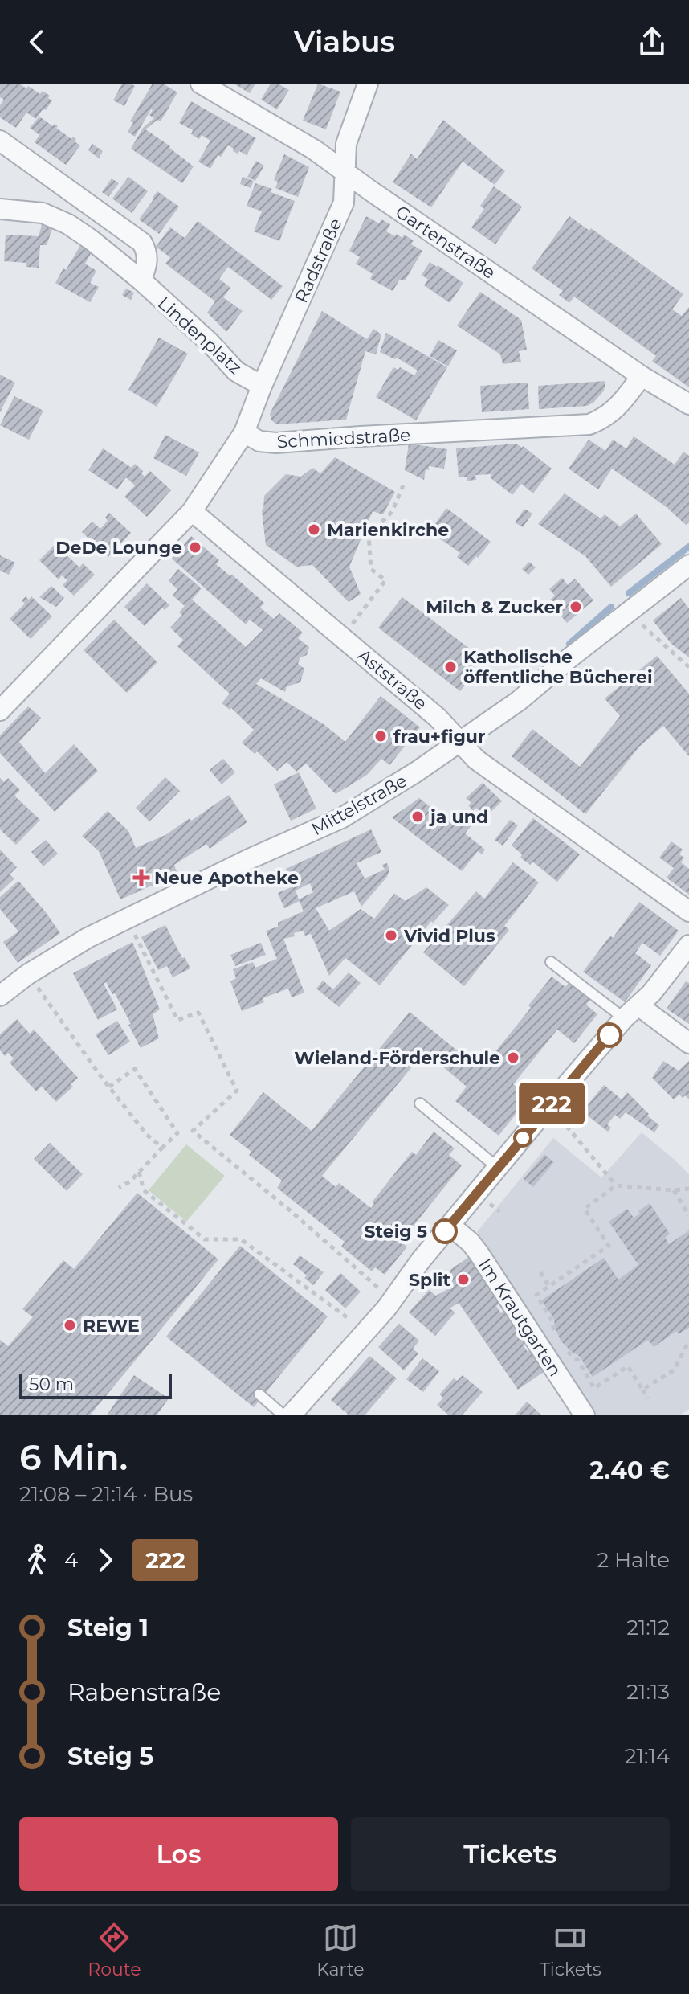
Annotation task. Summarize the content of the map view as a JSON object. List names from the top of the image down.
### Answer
{
  "streets": {
    "street": [
      "Gartenstraße",
      "Radstraße",
      "Lindenplatz",
      "Schmiedstraße",
      "Aststraße",
      "Mittelstraße",
      "Im Krautgarten"
    ]
  },
  "crossings": [
    ["Gartenstraße", "Radstraße"],
    ["Gartenstraße", "Schmiedstraße"],
    ["Radstraße", "Lindenplatz"],
    ["Radstraße", "Schmiedstraße"],
    ["Aststraße", "Mittelstraße"]
  ],
  "places": {
    "other": [
      "Marienkirche",
      "DeDe Lounge",
      "Milch & Zucker",
      "Katholische öffentliche Bücherei",
      "frau+figur",
      "ja und",
      "Vivid Plus",
      "Wieland-Förderschule",
      "Steig 5",
      "Split",
      "REWE"
    ],
    "health": ["Neue Apotheke"]
  },
  "lines": ["bus line 222"],
  "scale_bar": "50 m",
  "page": {
    "header": "Viabus",
    "on_map": "222",
    "scale": "50 m",
    "heading": ["6 Min.", "21:08 – 21:14 · Bus", "2.40 €"],
    "legs": ["4", "222", "2 Halte"],
    "list": [
      {
        "name": "Steig 1",
        "value": "21:12"
      },
      {
        "name": "Rabenstraße",
        "value": "21:13"
      },
      {
        "name": "Steig 5",
        "value": "21:14"
      }
    ],
    "buttons": ["Los", "Tickets"],
    "tabs": ["Route", "Karte", "Tickets"]
  }
}
